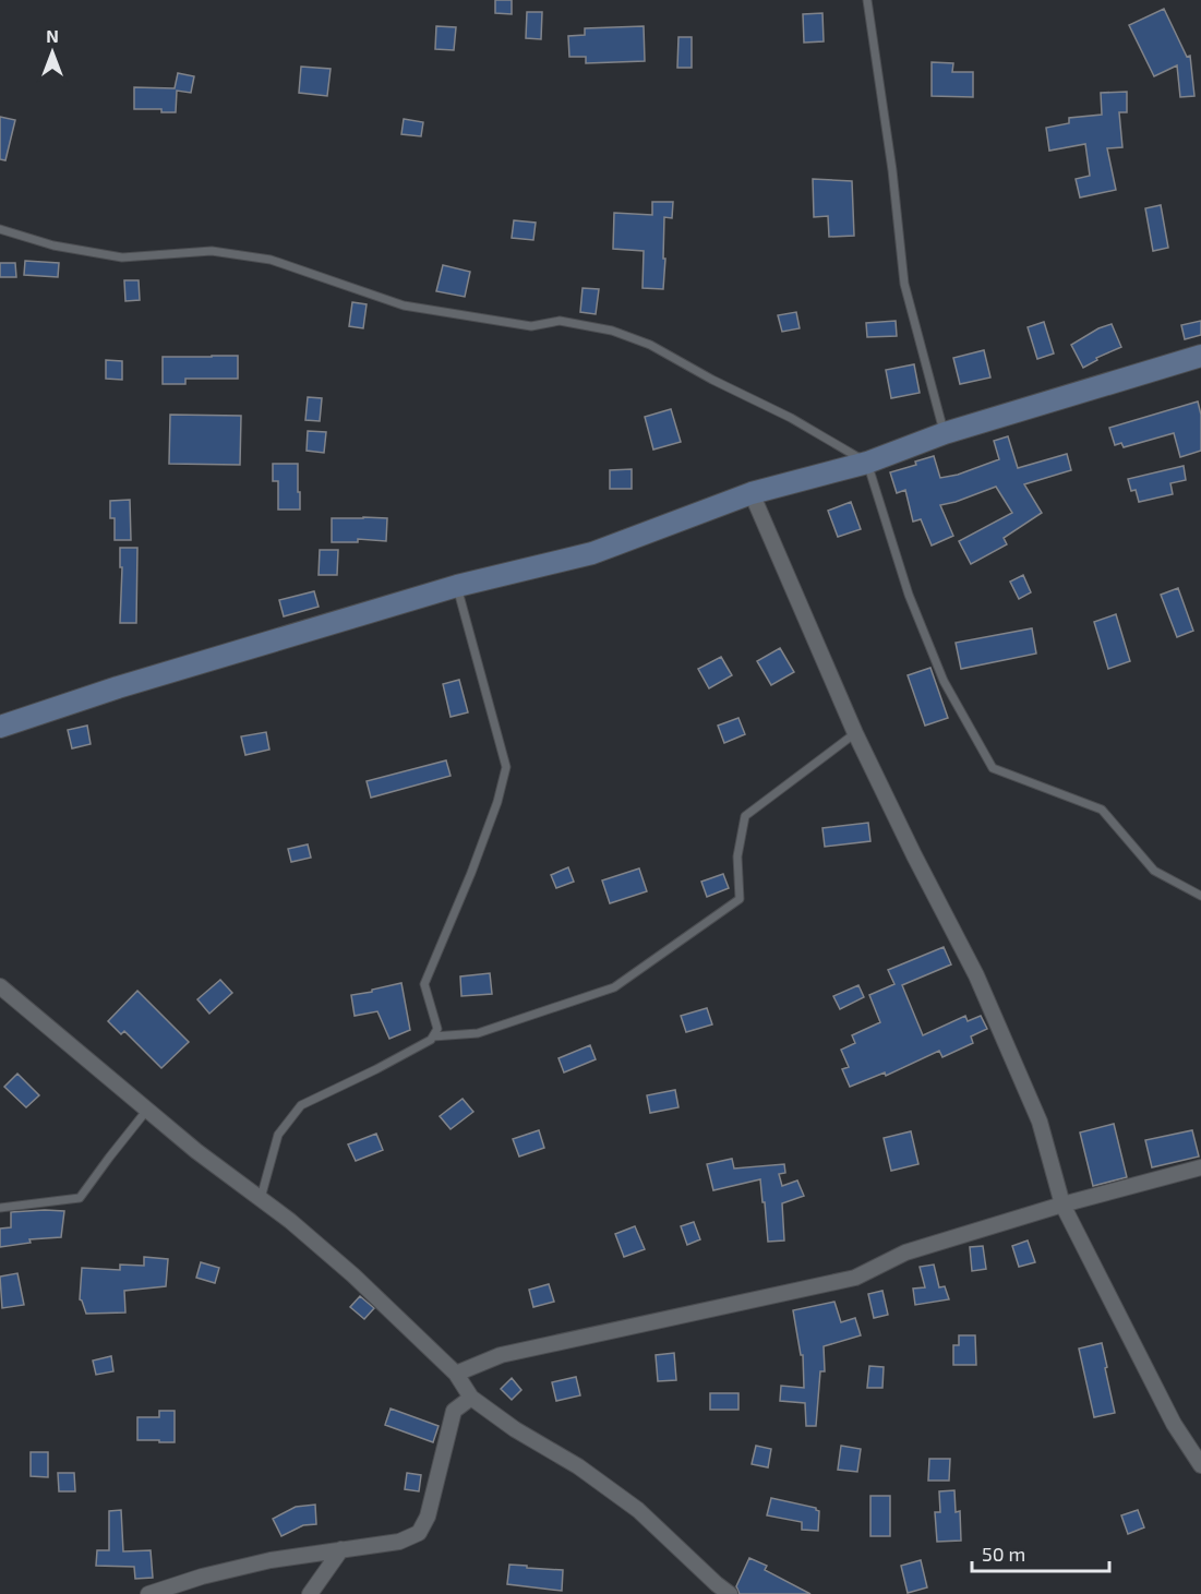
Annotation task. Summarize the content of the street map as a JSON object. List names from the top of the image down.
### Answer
{
  "scale_bar": "50 m",
  "north": "top"
}
